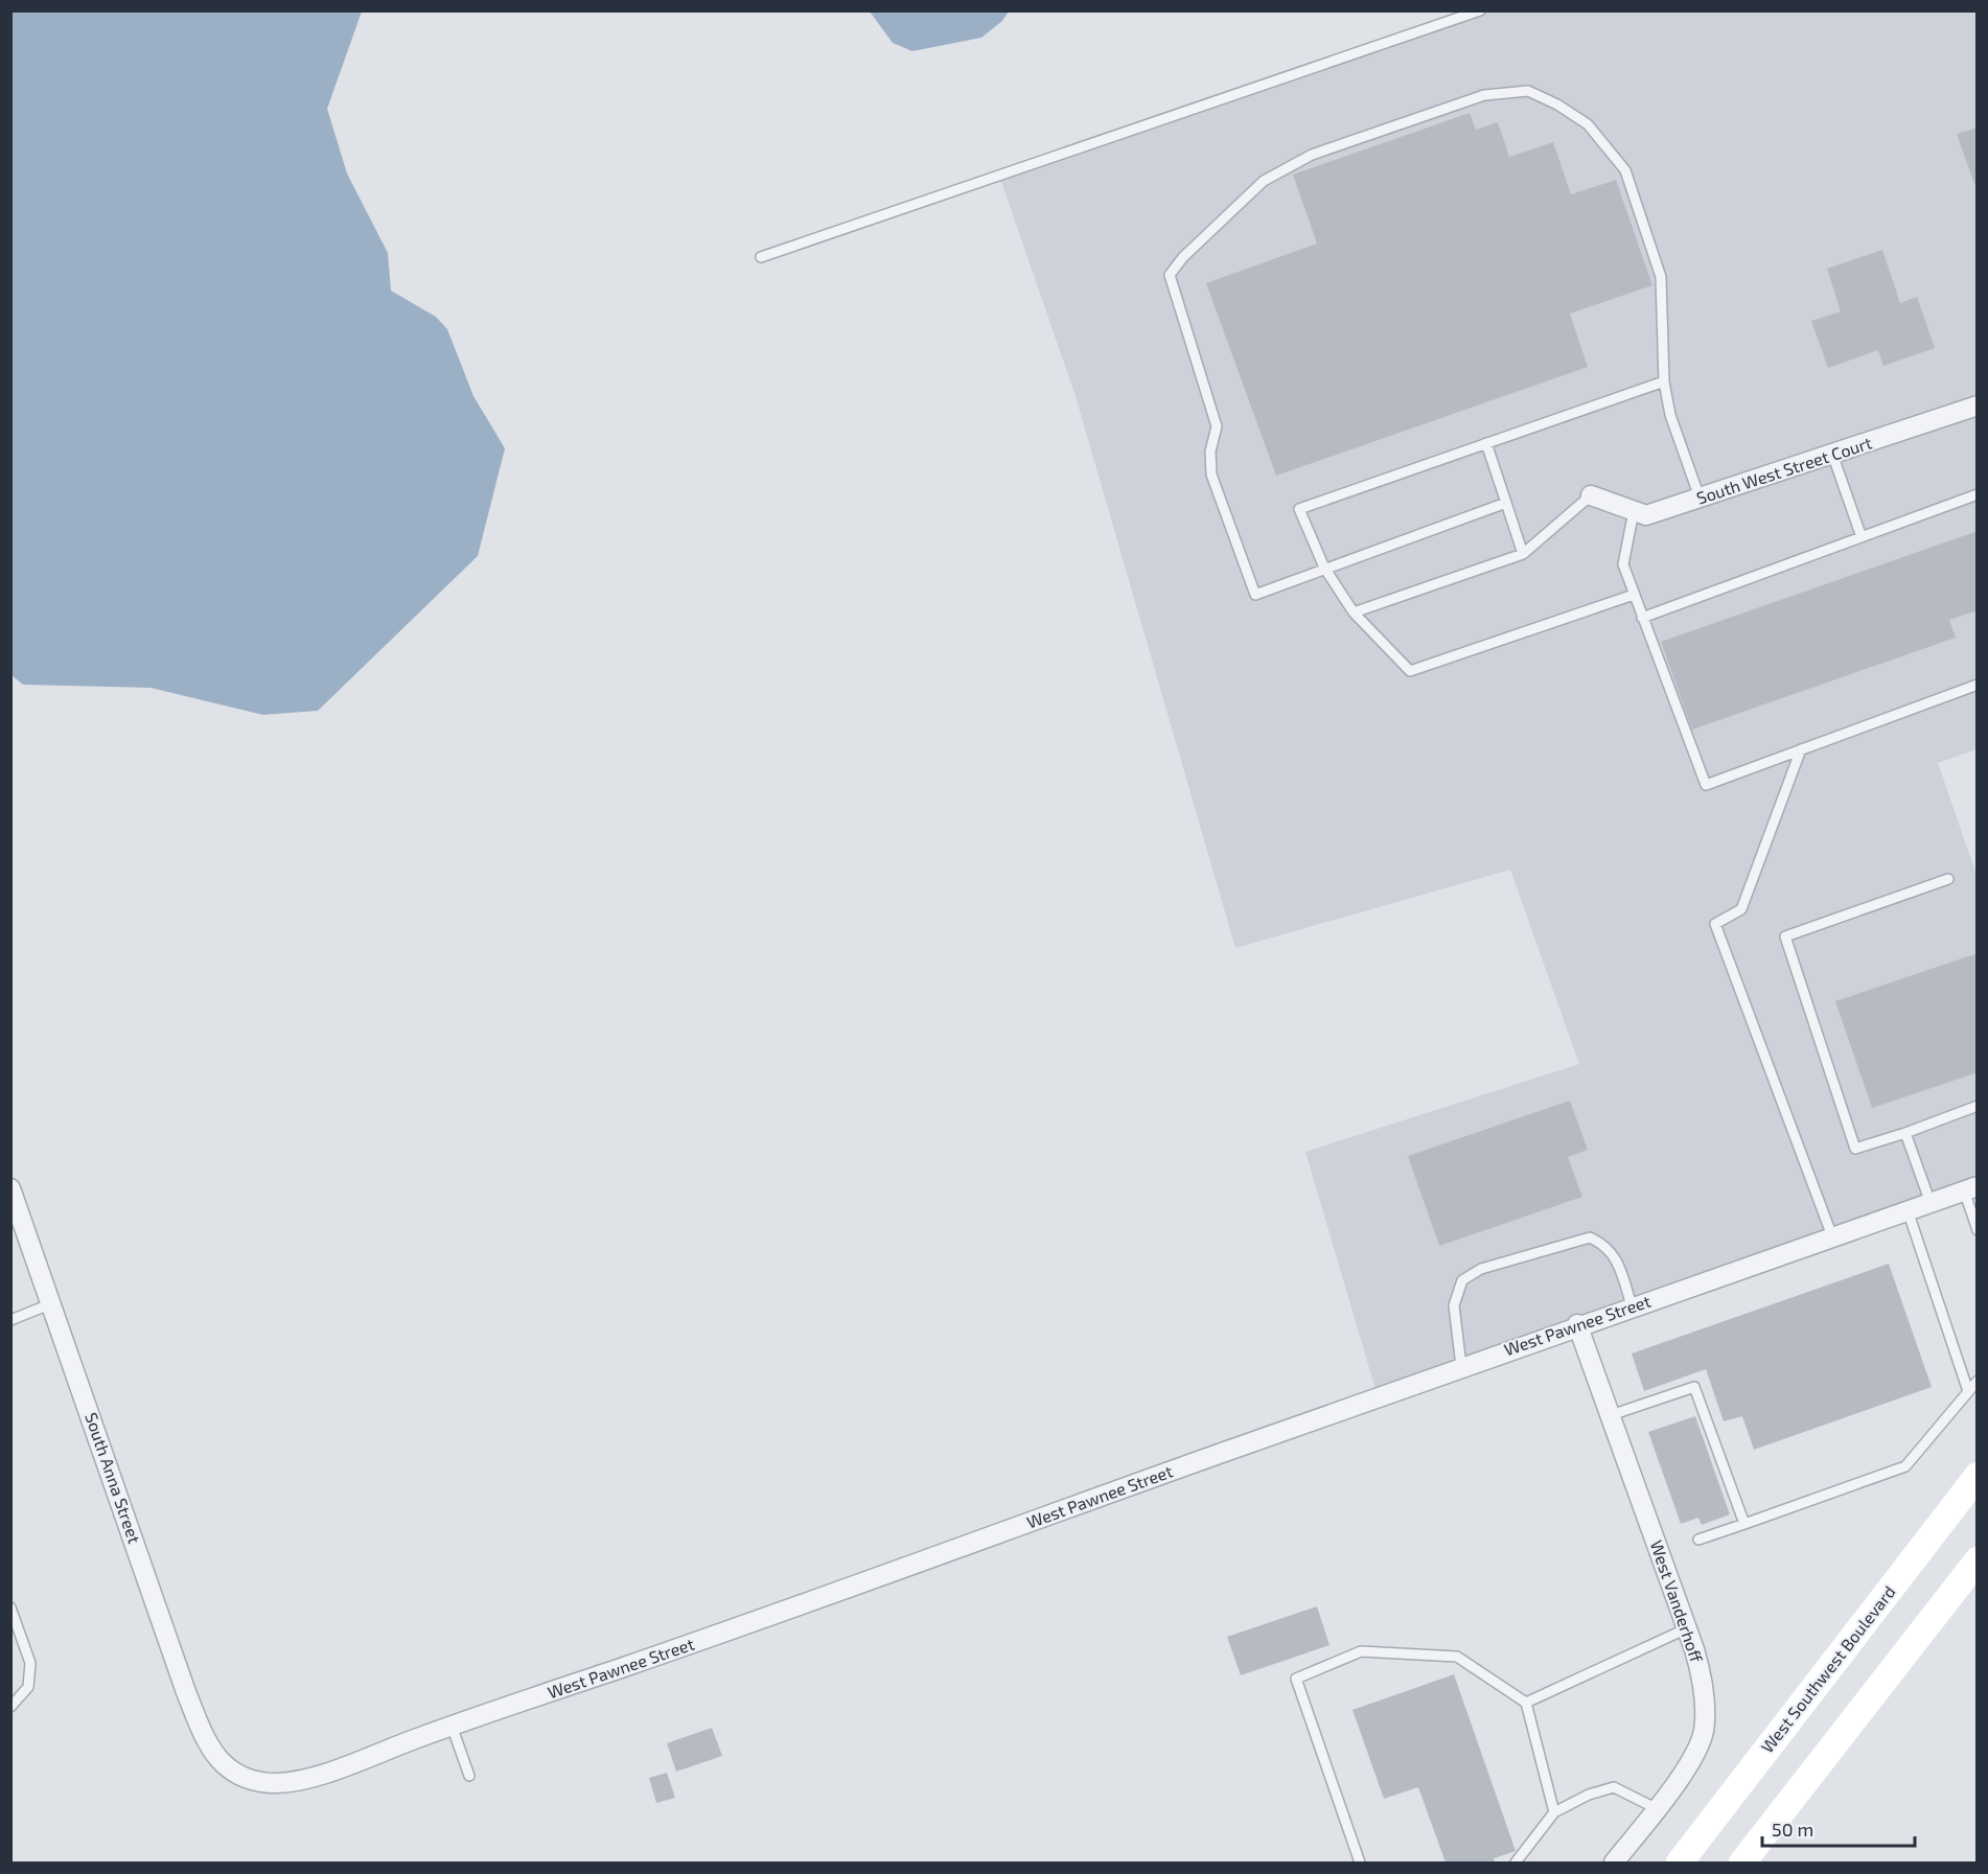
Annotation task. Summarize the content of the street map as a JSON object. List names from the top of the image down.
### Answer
{
  "streets": {
    "main road": ["West Southwest Boulevard"],
    "street": [
      "South West Street Court",
      "West Pawnee Street",
      "South Anna Street",
      "West Vanderhoff"
    ]
  },
  "crossings": [
    ["West Pawnee Street", "South Anna Street"],
    ["West Pawnee Street", "West Vanderhoff"]
  ],
  "scale_bar": "50 m"
}
